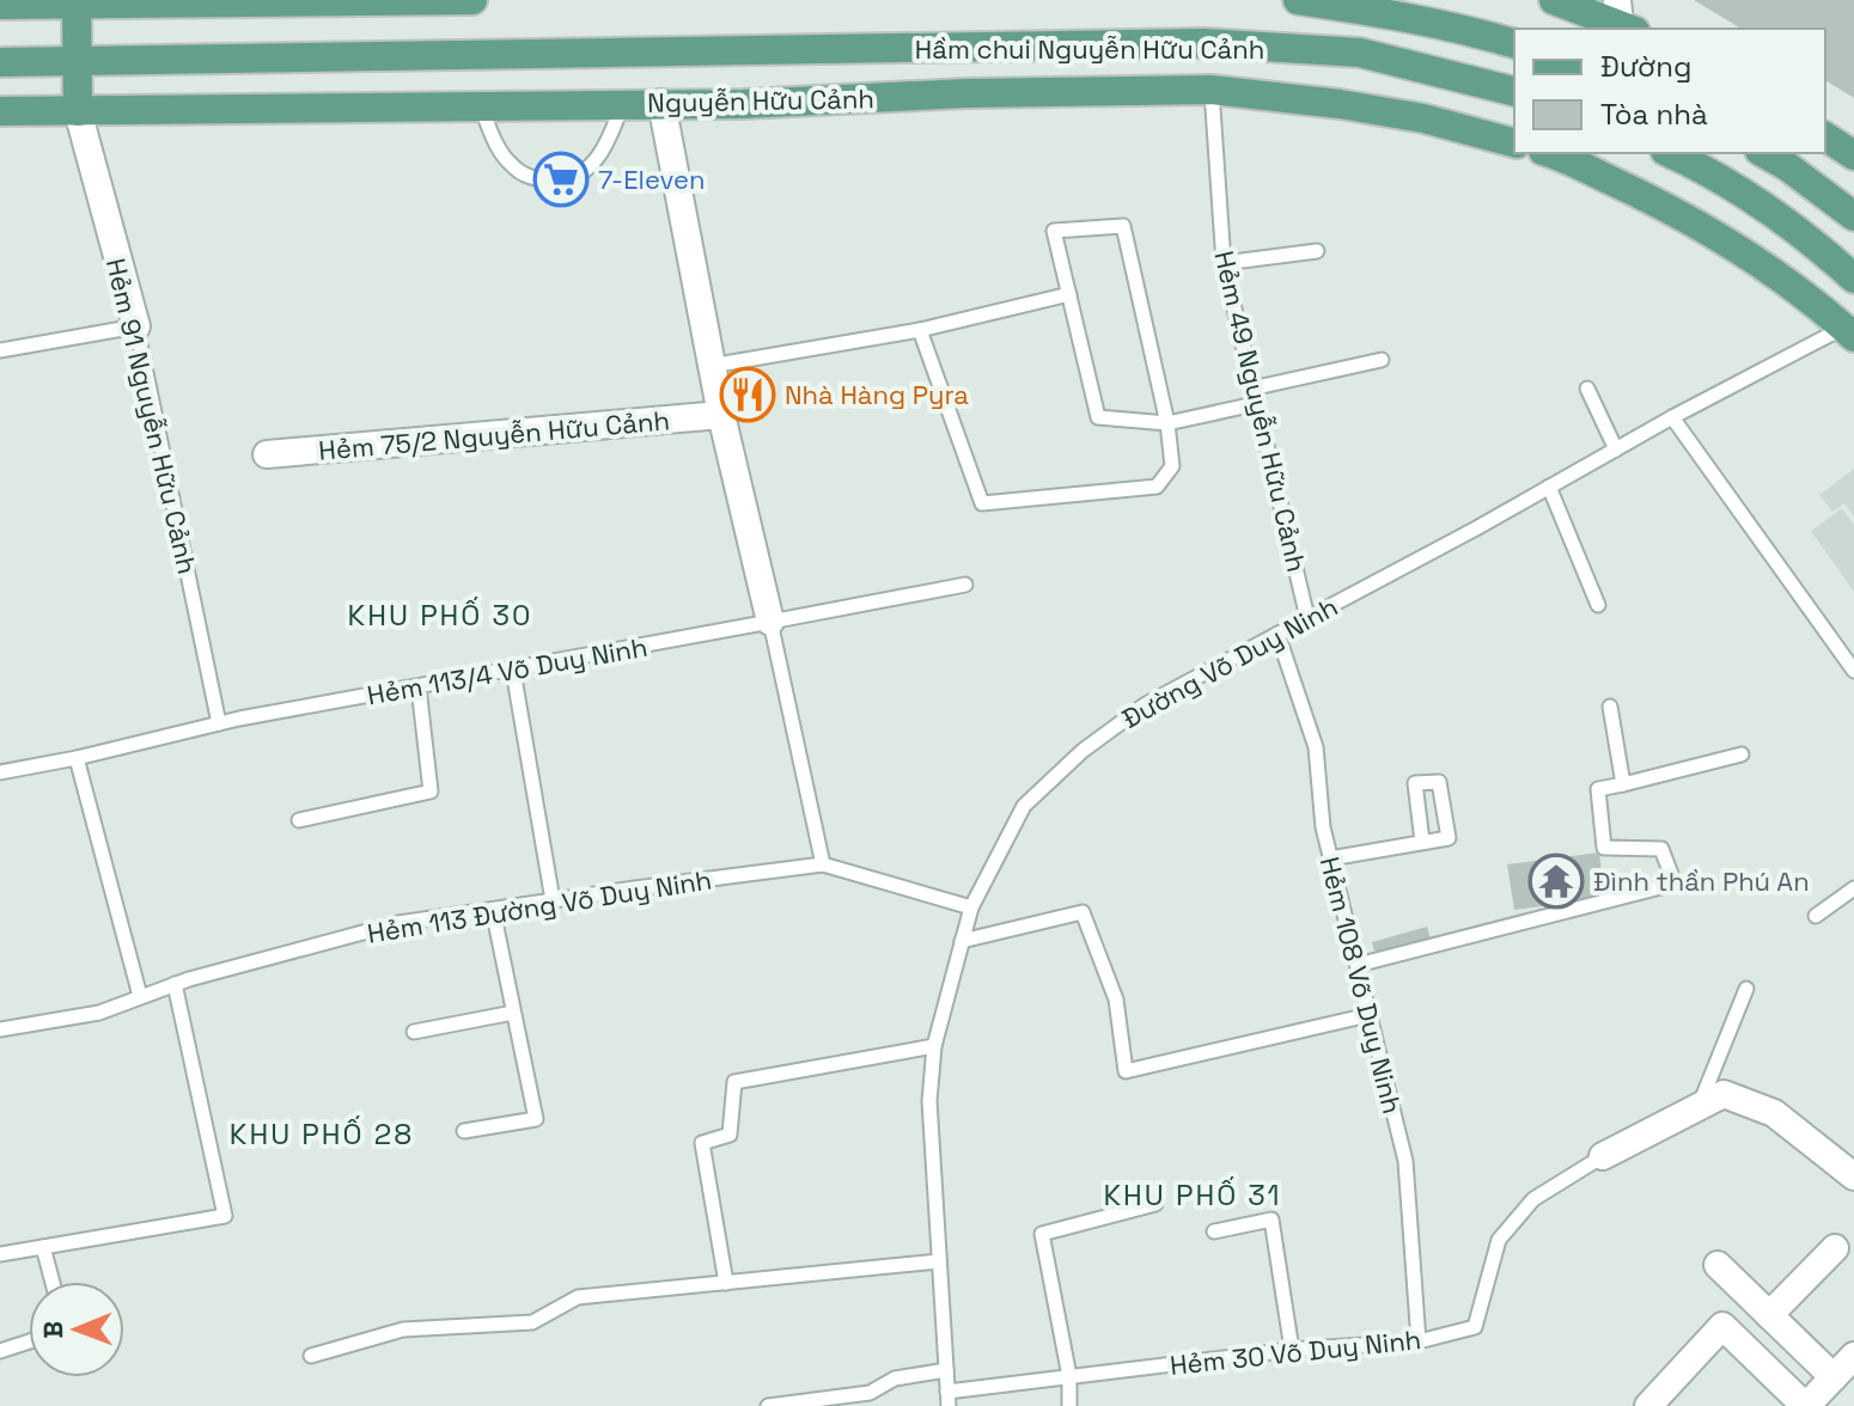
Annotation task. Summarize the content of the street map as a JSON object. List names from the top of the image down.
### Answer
{
  "streets": {
    "main road": ["Hầm chui Nguyễn Hữu Cảnh", "Nguyễn Hữu Cảnh"],
    "street": ["Hẻm 91 Nguyễn Hữu Cảnh", "Hẻm 75/2 Nguyễn Hữu Cảnh"],
    "lane": [
      "Hẻm 49 Nguyễn Hữu Cảnh",
      "Đường Võ Duy Ninh",
      "Hẻm 113/4 Võ Duy Ninh",
      "Hẻm 113 Đường Võ Duy Ninh",
      "Hẻm 108 Võ Duy Ninh",
      "Hẻm 30 Võ Duy Ninh"
    ]
  },
  "crossings": [
    ["Hầm chui Nguyễn Hữu Cảnh", "Nguyễn Hữu Cảnh"],
    ["Nguyễn Hữu Cảnh", "Hẻm 49 Nguyễn Hữu Cảnh"],
    ["Nguyễn Hữu Cảnh", "Hẻm 91 Nguyễn Hữu Cảnh"],
    ["Hẻm 49 Nguyễn Hữu Cảnh", "Đường Võ Duy Ninh"],
    ["Hẻm 91 Nguyễn Hữu Cảnh", "Hẻm 113/4 Võ Duy Ninh"],
    ["Đường Võ Duy Ninh", "Hẻm 113 Đường Võ Duy Ninh"],
    ["Đường Võ Duy Ninh", "Hẻm 108 Võ Duy Ninh"],
    ["Đường Võ Duy Ninh", "Hẻm 30 Võ Duy Ninh"],
    ["Hẻm 108 Võ Duy Ninh", "Hẻm 30 Võ Duy Ninh"]
  ],
  "districts": ["KHU PHỐ 30", "KHU PHỐ 28", "KHU PHỐ 31"],
  "places": {
    "supermarket": ["7-Eleven"],
    "restaurant": ["Nhà Hàng Pyra"],
    "temple": ["Đình thần Phú An"]
  },
  "legend": ["Đường", "Tòa nhà"],
  "north": "left"
}
